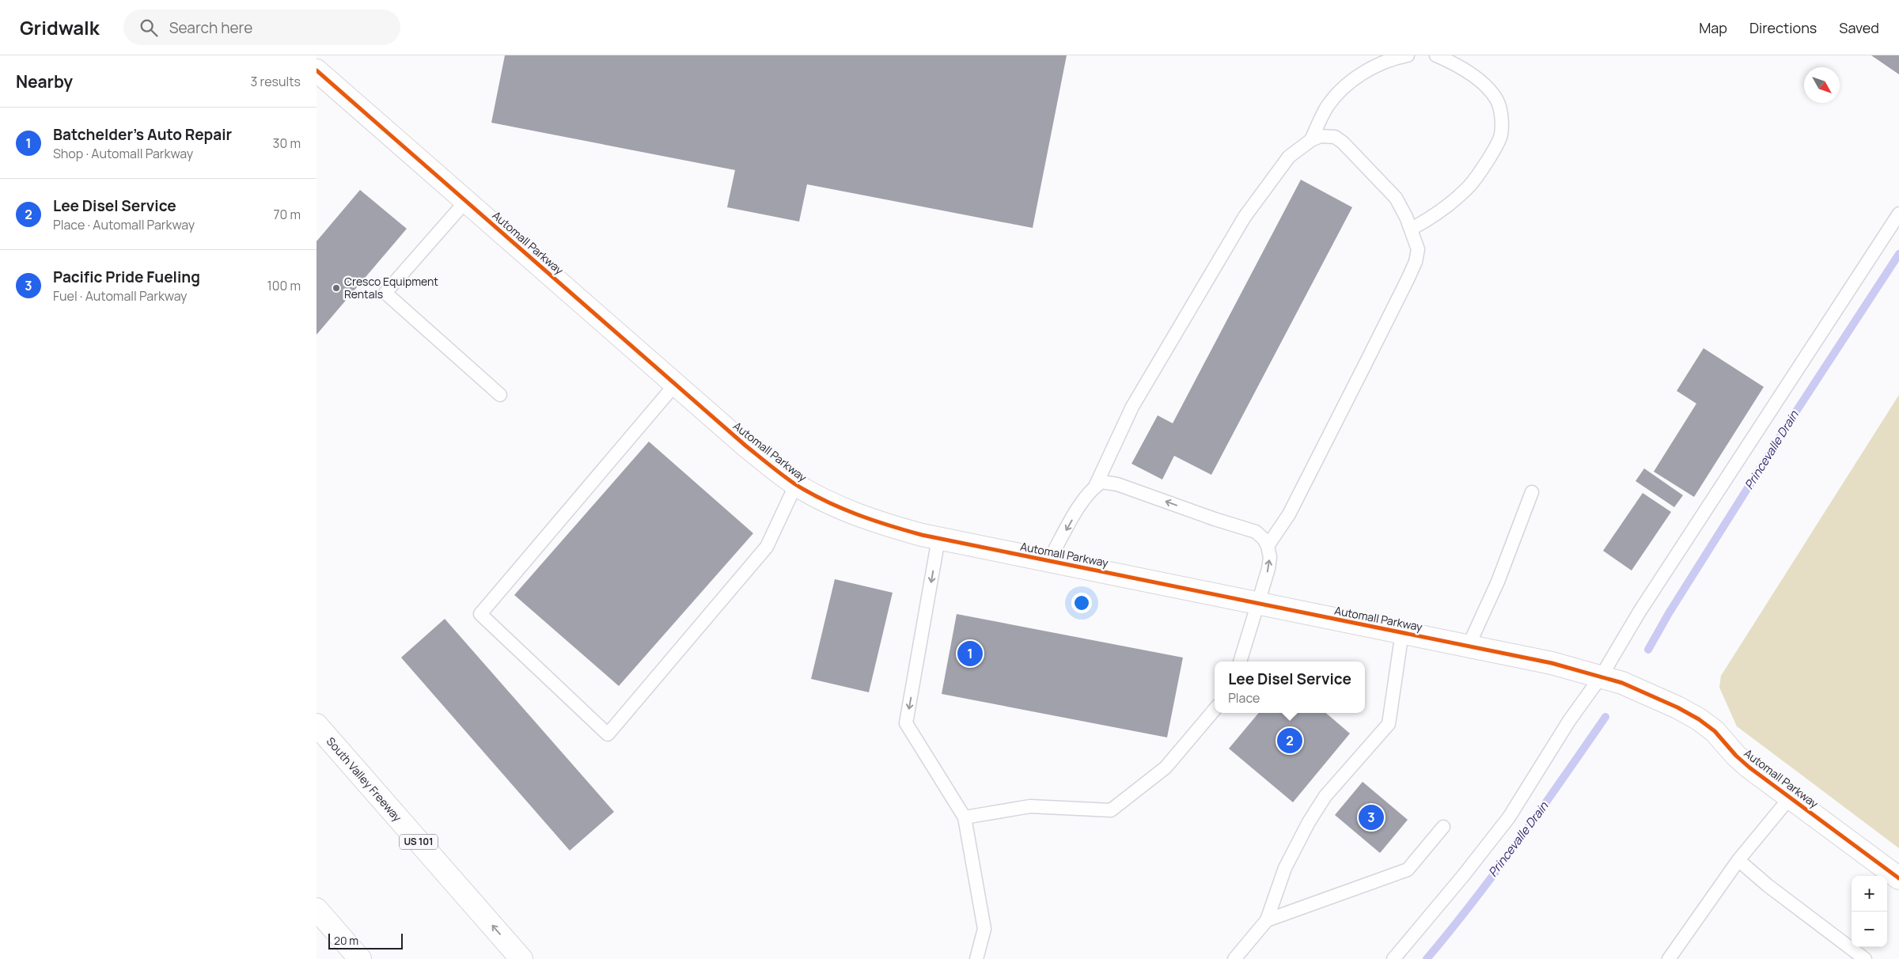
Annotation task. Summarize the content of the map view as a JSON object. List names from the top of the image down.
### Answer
{
  "streets": {
    "main road": ["Automall Parkway", "South Valley Freeway", "US 101"]
  },
  "one_way": ["South Valley Freeway"],
  "water": ["Princevalle Drain"],
  "places": ["Cresco Equipment Rentals"],
  "scale_bar": "20 m",
  "north": "bottom right",
  "page": {
    "header": "Gridwalk",
    "search": "Search here",
    "nav": ["Map", "Directions", "Saved"],
    "heading": ["Nearby", "3 results"],
    "list": [
      {
        "mark": "1",
        "name": "Batchelder's Auto Repair",
        "note": "Shop · Automall Parkway",
        "value": "30 m"
      },
      {
        "mark": "2",
        "name": "Lee Disel Service",
        "note": "Place · Automall Parkway",
        "value": "70 m"
      },
      {
        "mark": "3",
        "name": "Pacific Pride Fueling",
        "note": "Fuel · Automall Parkway",
        "value": "100 m"
      }
    ],
    "pins": ["1", "2", "3"],
    "popup": ["Lee Disel Service", "Place"],
    "map_buttons": ["+", "−"],
    "scale": "20 m"
  }
}
